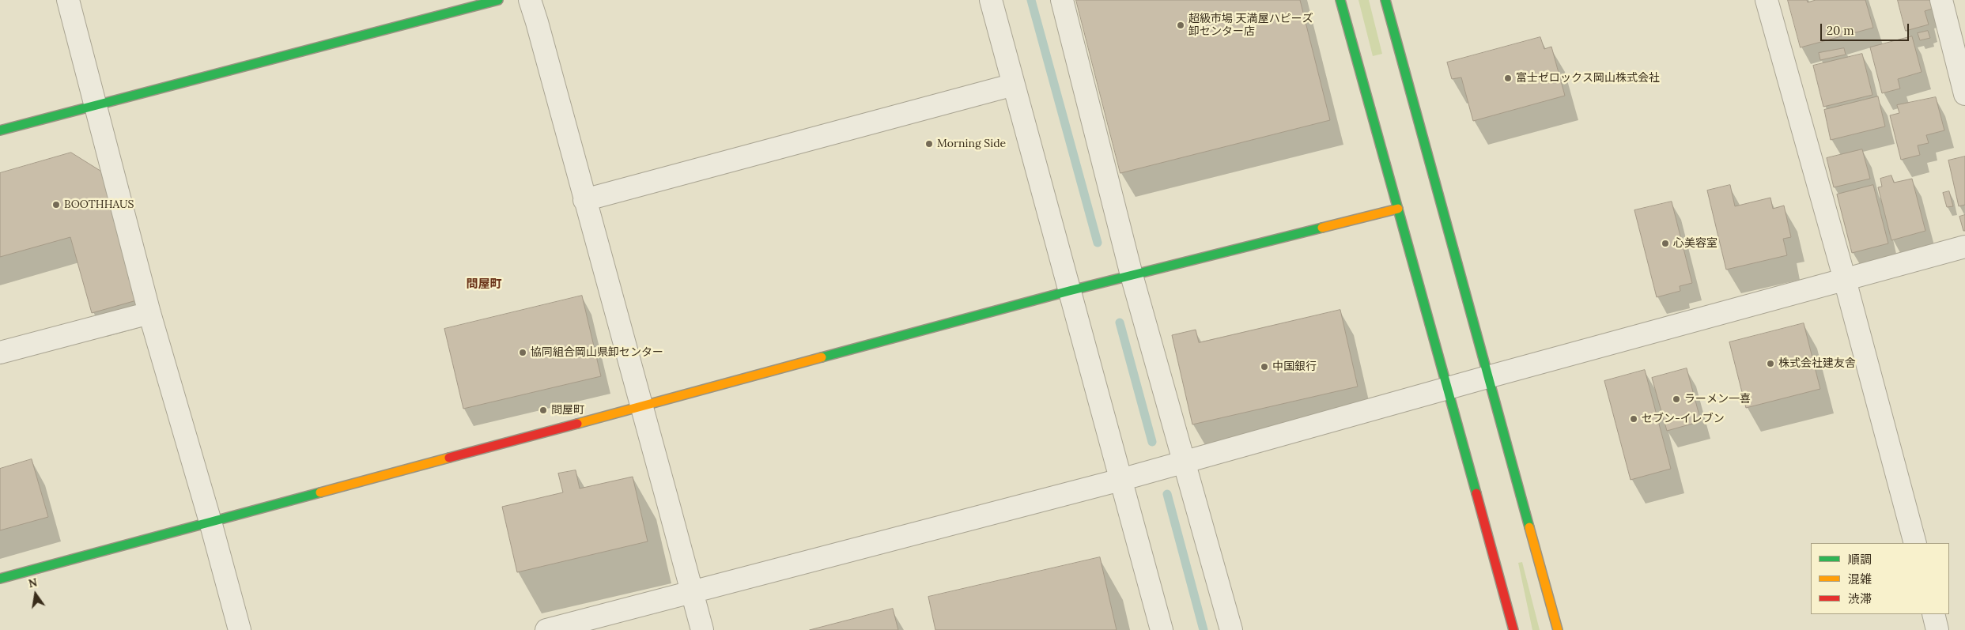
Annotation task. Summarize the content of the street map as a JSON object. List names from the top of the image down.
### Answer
{
  "districts": ["問屋町"],
  "places": [
    "超級市場 天満屋ハピーズ 卸センター店",
    "富士ゼロックス岡山株式会社",
    "Morning Side",
    "BOOTHHAUS",
    "心美容室",
    "協同組合岡山県卸センター",
    "株式会社建友舎",
    "中国銀行",
    "ラーメン一喜",
    "問屋町",
    "セブン-イレブン"
  ],
  "legend": ["順調", "混雑", "渋滞"],
  "scale_bar": "20 m",
  "north": "top"
}
